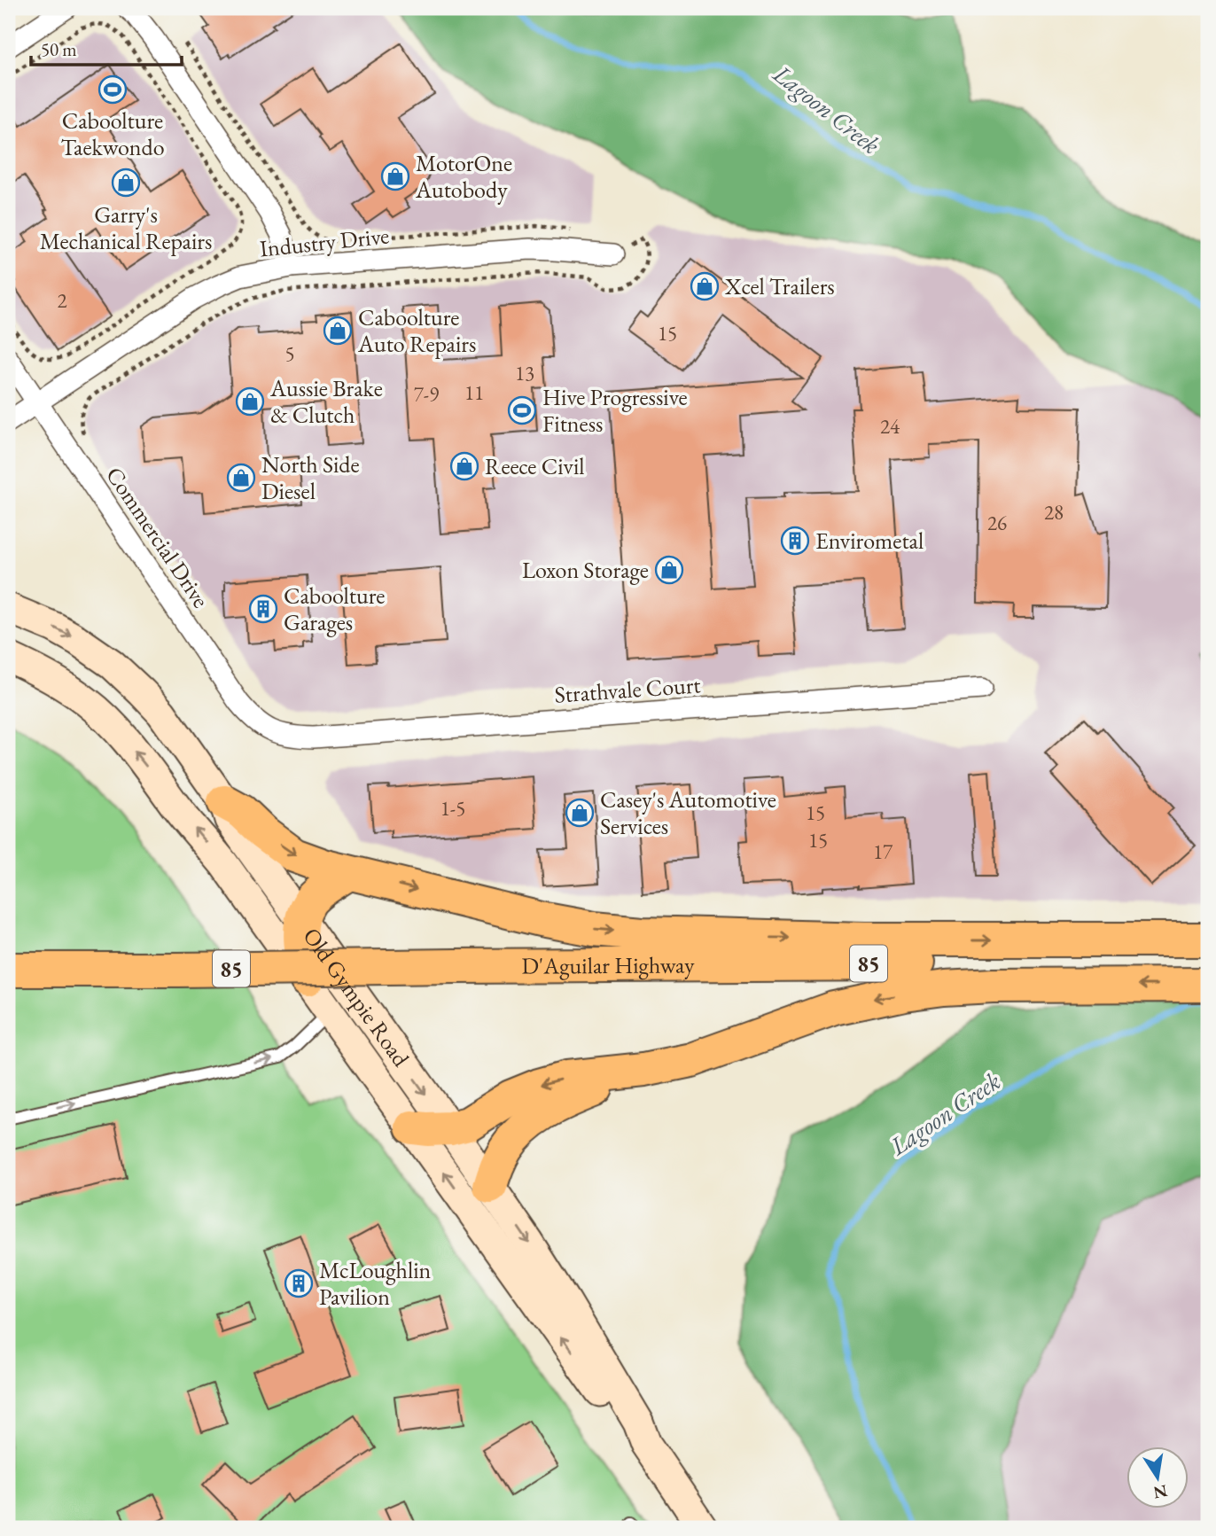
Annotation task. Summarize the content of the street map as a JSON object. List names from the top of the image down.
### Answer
{
  "streets": {
    "highway": ["85", "D'Aguilar Highway"],
    "main road": ["Old Gympie Road"],
    "street": ["Industry Drive", "Commercial Drive", "Strathvale Court"]
  },
  "crossings": [
    ["Industry Drive", "Commercial Drive"],
    ["Commercial Drive", "Strathvale Court"]
  ],
  "water": ["Lagoon Creek"],
  "places": {
    "sports": ["Caboolture Taekwondo", "Hive Progressive Fitness"],
    "shop": [
      "MotorOne Autobody",
      "Garry's Mechanical Repairs",
      "Xcel Trailers",
      "Caboolture Auto Repairs",
      "Aussie Brake & Clutch",
      "Reece Civil",
      "North Side Diesel",
      "Loxon Storage",
      "Casey's Automotive Services"
    ],
    "building": ["Envirometal", "Caboolture Garages", "McLoughlin Pavilion"]
  },
  "house_numbers": [
    "2",
    "15",
    "5",
    "13",
    "11",
    "7-9",
    "24",
    "28",
    "26",
    "1-5",
    "15",
    "15",
    "17"
  ],
  "scale_bar": "50 m",
  "north": "bottom"
}
